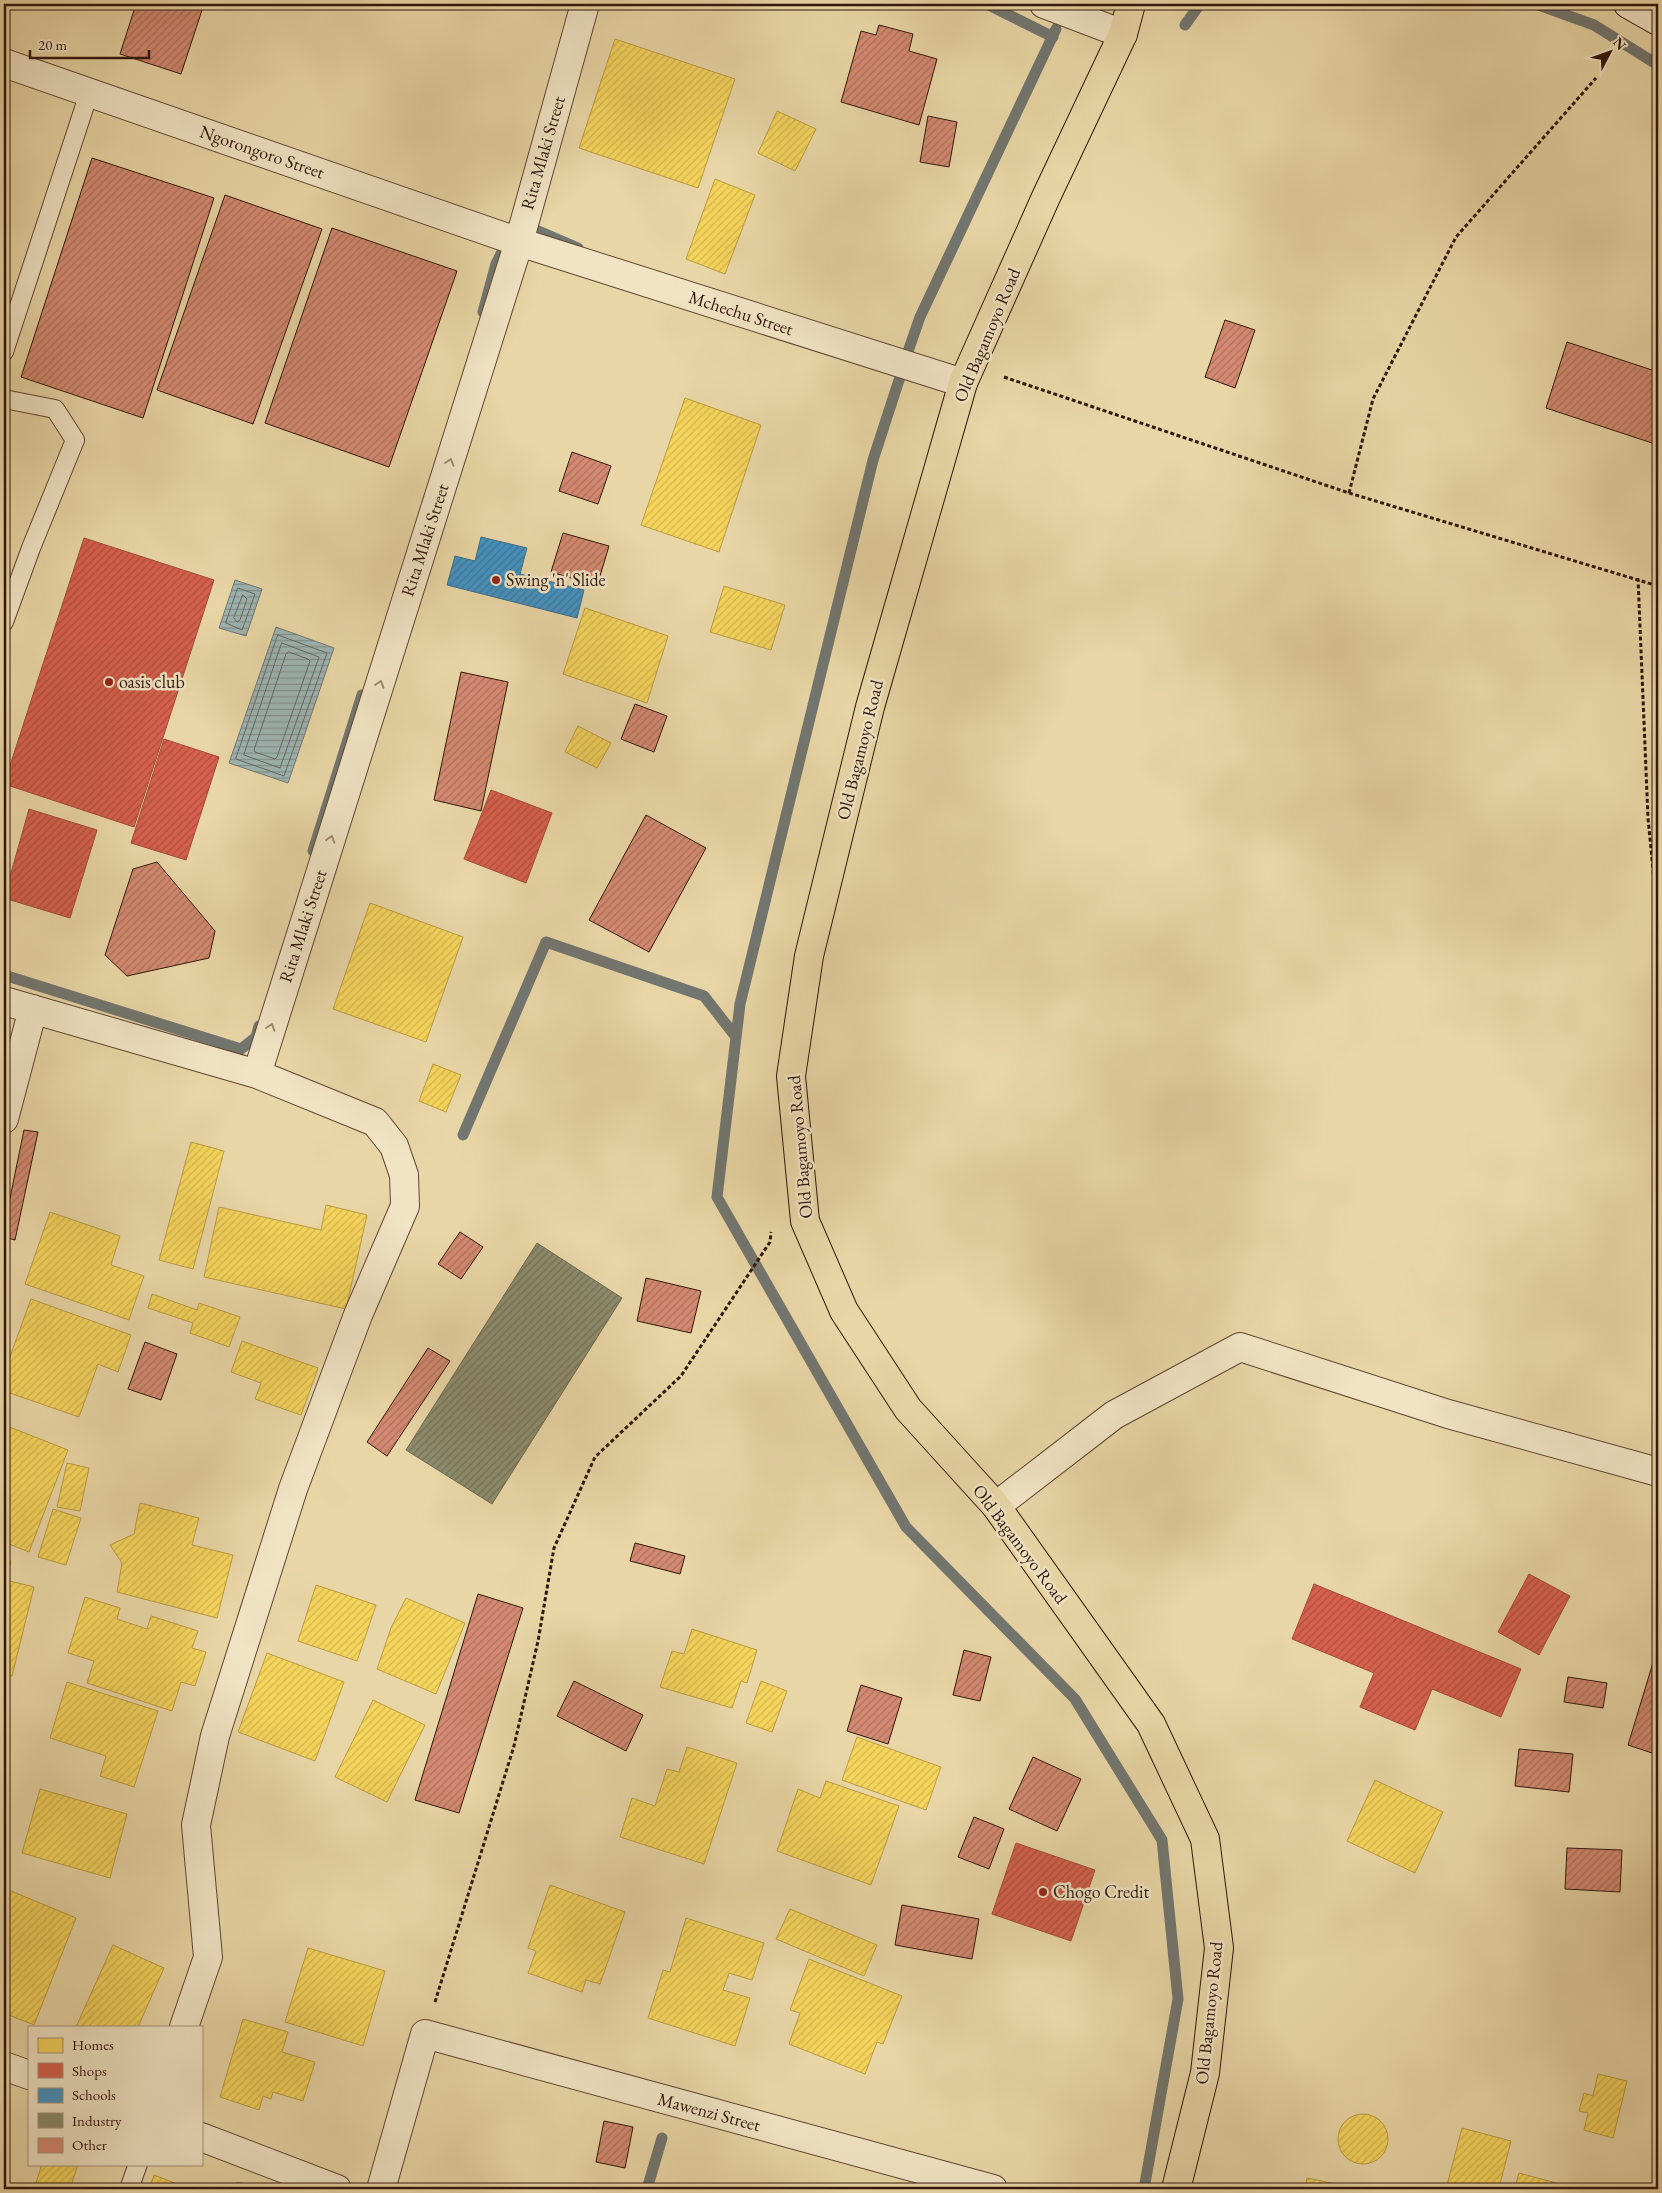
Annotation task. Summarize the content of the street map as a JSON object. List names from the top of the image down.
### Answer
{
  "streets": {
    "main road": ["Old Bagamoyo Road"],
    "street": [
      "Ngorongoro Street",
      "Rita Mlaki Street",
      "Mchechu Street",
      "Mawenzi Street"
    ]
  },
  "crossings": [
    ["Ngorongoro Street", "Rita Mlaki Street"],
    ["Ngorongoro Street", "Mchechu Street"],
    ["Rita Mlaki Street", "Mchechu Street"],
    ["Mchechu Street", "Old Bagamoyo Road"]
  ],
  "one_way": ["Rita Mlaki Street"],
  "places": ["Swing 'n' Slide", "oasis club", "Chogo Credit"],
  "legend": [
    "Homes",
    "Shops",
    "Schools",
    "Industry",
    "Other"
  ],
  "scale_bar": "20 m",
  "north": "top right"
}
